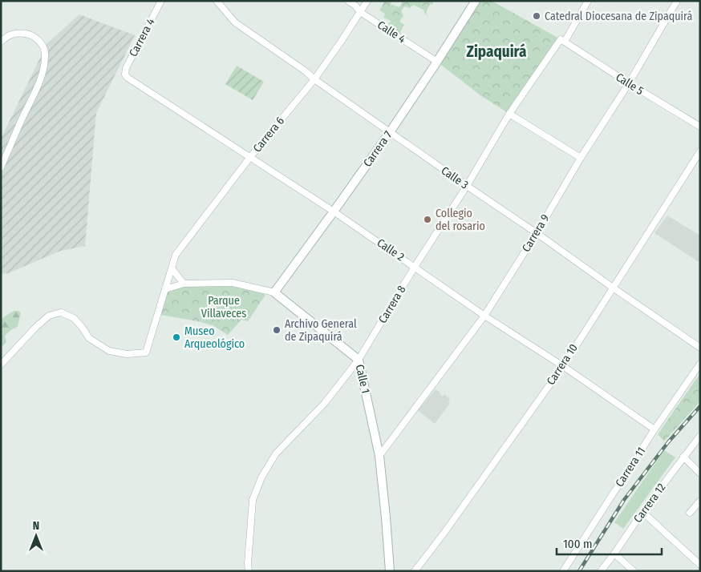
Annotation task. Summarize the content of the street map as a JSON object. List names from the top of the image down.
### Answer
{
  "streets": {
    "street": [
      "Calle 4",
      "Carrera 4",
      "Calle 5",
      "Carrera 6",
      "Carrera 7",
      "Calle 3",
      "Carrera 9",
      "Calle 2",
      "Carrera 8",
      "Carrera 10",
      "Calle 1",
      "Carrera 11",
      "Carrera 12"
    ]
  },
  "crossings": [
    ["Calle 4", "Carrera 6"],
    ["Calle 4", "Carrera 7"],
    ["Carrera 4", "Calle 2"],
    ["Calle 5", "Carrera 9"],
    ["Calle 5", "Carrera 8"],
    ["Carrera 6", "Calle 3"],
    ["Carrera 6", "Calle 2"],
    ["Carrera 6", "Calle 1"],
    ["Carrera 7", "Calle 3"],
    ["Carrera 7", "Calle 2"],
    ["Carrera 7", "Calle 1"],
    ["Calle 3", "Carrera 9"],
    ["Calle 3", "Carrera 8"],
    ["Calle 3", "Carrera 10"],
    ["Carrera 9", "Calle 2"],
    ["Carrera 9", "Calle 1"],
    ["Calle 2", "Carrera 8"],
    ["Calle 2", "Carrera 10"],
    ["Calle 2", "Carrera 11"],
    ["Carrera 8", "Calle 1"]
  ],
  "districts": ["Zipaquirá"],
  "parks": ["Parque Villaveces"],
  "places": [
    "Catedral Diocesana de Zipaquirá",
    "Collegio del rosario",
    "Archivo General de Zipaquirá",
    "Museo Arqueológico"
  ],
  "scale_bar": "100 m",
  "north": "top"
}
